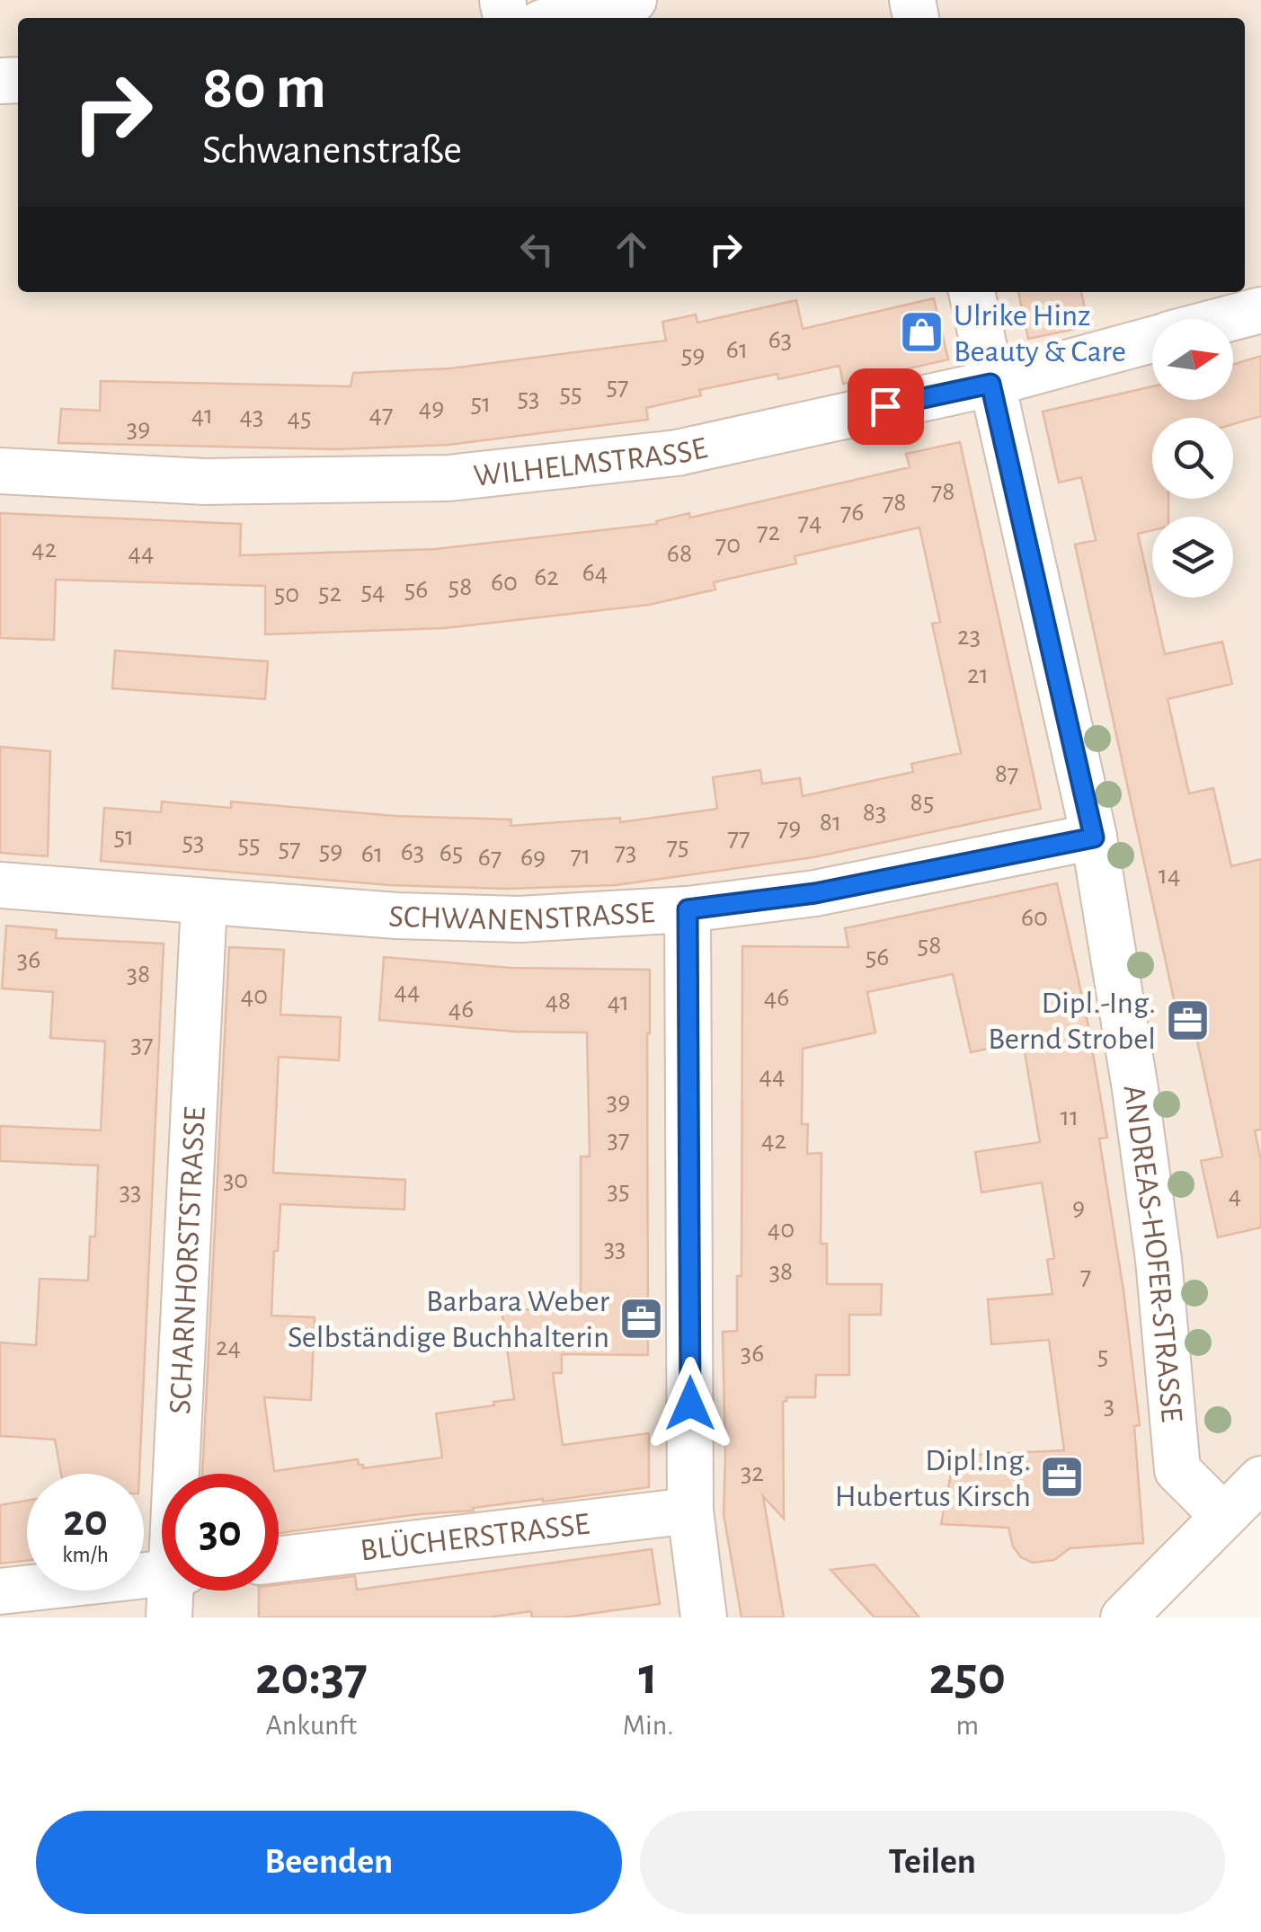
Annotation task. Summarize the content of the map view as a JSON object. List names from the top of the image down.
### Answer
{
  "streets": {
    "street": [
      "WILHELMSTRASSE",
      "SCHWANENSTRASSE",
      "ANDREAS-HOFER-STRASSE",
      "SCHARNHORSTSTRASSE",
      "BLÜCHERSTRASSE"
    ]
  },
  "crossings": [
    ["WILHELMSTRASSE", "ANDREAS-HOFER-STRASSE"],
    ["SCHWANENSTRASSE", "ANDREAS-HOFER-STRASSE"],
    ["SCHWANENSTRASSE", "SCHARNHORSTSTRASSE"]
  ],
  "places": {
    "shop": ["Ulrike Hinz Beauty & Care"],
    "office": ["Dipl.-Ing. Bernd Strobel", "Barbara Weber Selbständige Buchhalterin", "Dipl.Ing. Hubertus Kirsch"]
  },
  "house_numbers": [
    "63",
    "61",
    "59",
    "57",
    "55",
    "53",
    "51",
    "49",
    "47",
    "41",
    "43",
    "45",
    "39",
    "78",
    "78",
    "76",
    "74",
    "72",
    "70",
    "42",
    "44",
    "68",
    "64",
    "62",
    "60",
    "58",
    "56",
    "54",
    "52",
    "50",
    "23",
    "21",
    "87",
    "85",
    "83",
    "81",
    "79",
    "51",
    "77",
    "53",
    "55",
    "75",
    "57",
    "59",
    "63",
    "73",
    "65",
    "61",
    "71",
    "67",
    "69",
    "14",
    "60",
    "58",
    "56",
    "36",
    "38",
    "44",
    "40",
    "46",
    "48",
    "41",
    "46",
    "37",
    "44",
    "39",
    "11",
    "37",
    "42",
    "30",
    "35",
    "33",
    "4",
    "9",
    "40",
    "33",
    "38",
    "7",
    "24",
    "36",
    "5",
    "3",
    "32"
  ],
  "north": "right",
  "page": {
    "turn": ["80 m", "Schwanenstraße"],
    "speed": "20 km/h",
    "limit": "30",
    "eta": [
      "20:37",
      "Ankunft",
      "1",
      "Min.",
      "250",
      "m"
    ],
    "buttons": ["Beenden", "Teilen"]
  }
}
